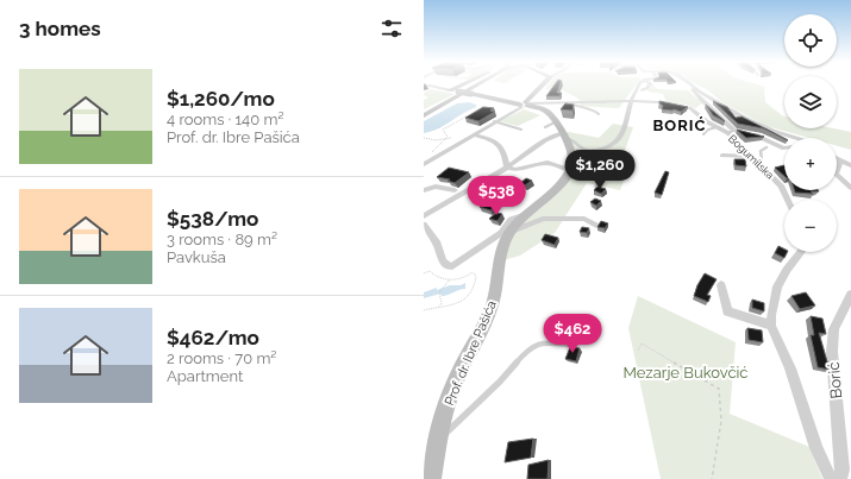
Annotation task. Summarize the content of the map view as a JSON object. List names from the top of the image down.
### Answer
{
  "streets": {
    "street": ["Bogumilska", "Prof. dr. Ibre Pašića", "Borić"]
  },
  "districts": ["BORIĆ"],
  "parks": ["Mezarje Bukovčić"],
  "page": {
    "heading": "3 homes",
    "map_buttons": ["+", "−"],
    "list": [
      {
        "name": "$1,260/mo",
        "note": "4 rooms · 140 m² · Prof. dr. Ibre Pašića"
      },
      {
        "name": "$538/mo",
        "note": "3 rooms · 89 m² · Pavkuša"
      },
      {
        "name": "$462/mo",
        "note": "2 rooms · 70 m² · Apartment"
      }
    ],
    "price": ["$1,260", "$538", "$462"]
  }
}
